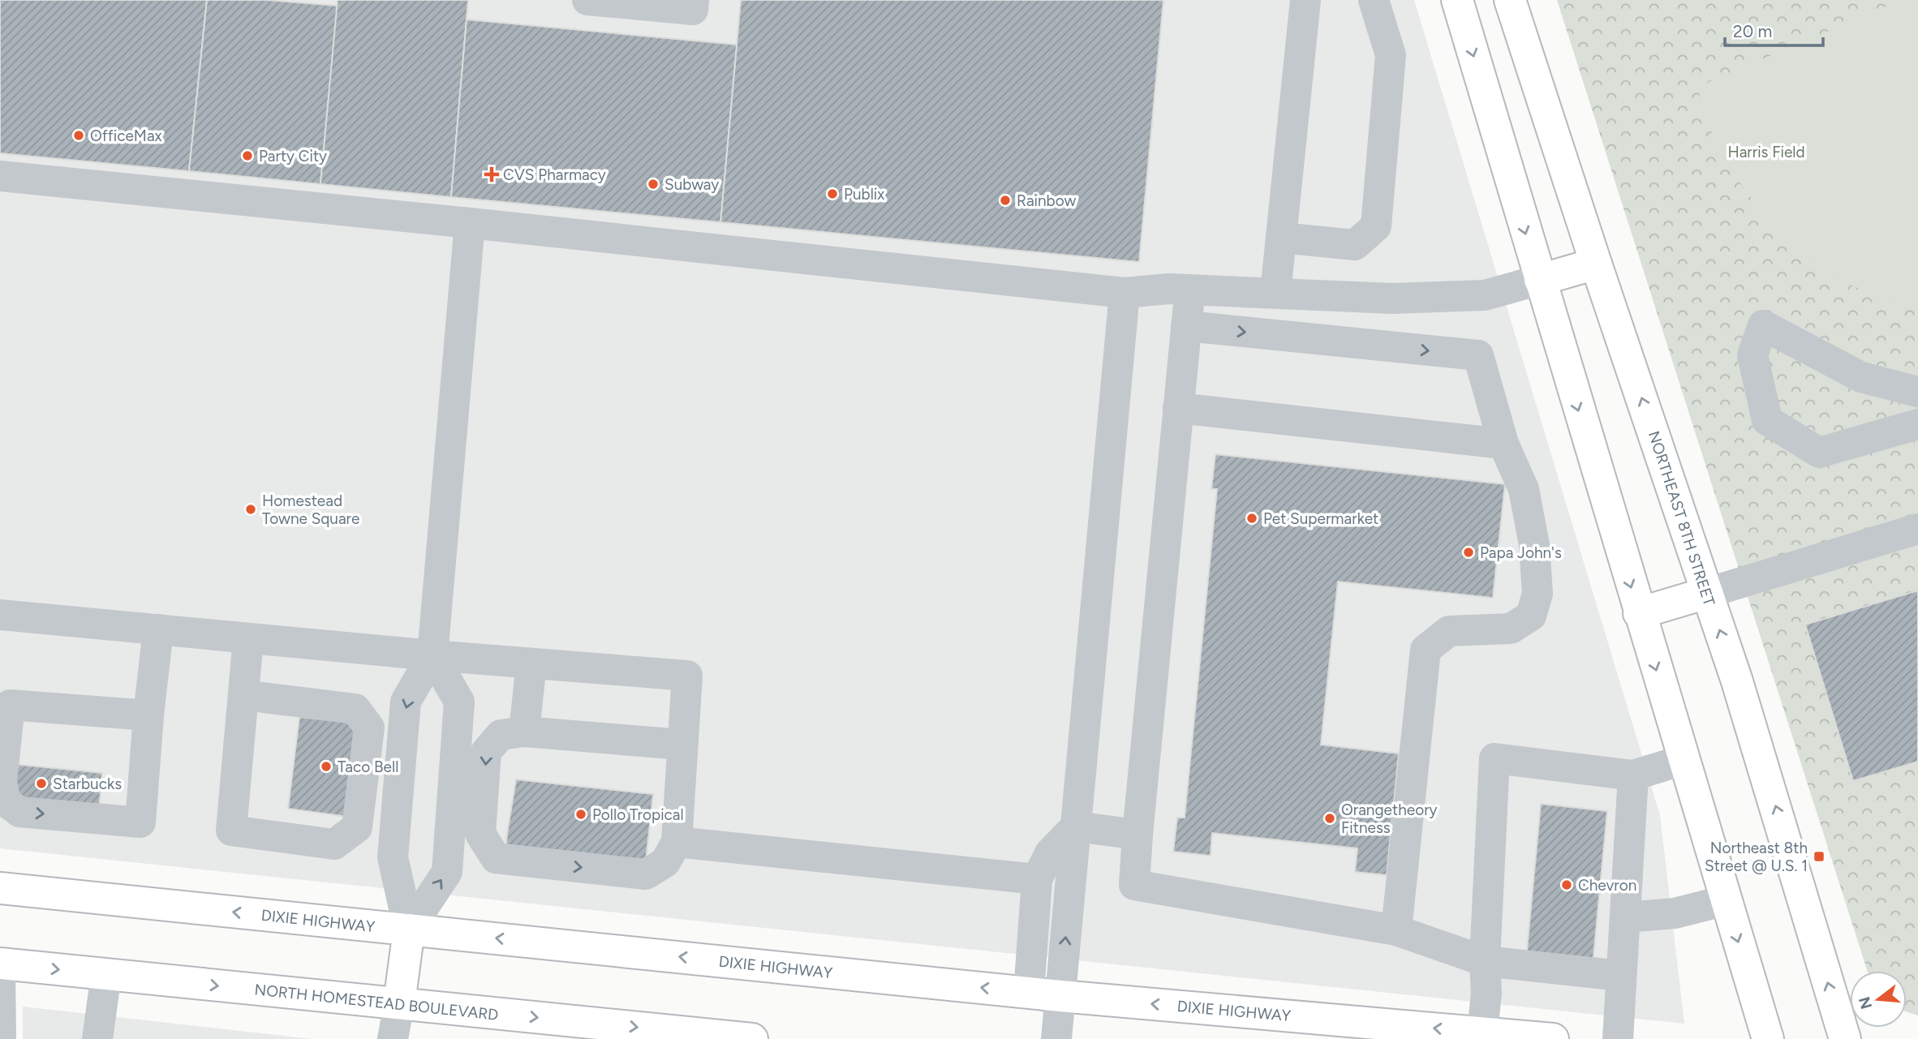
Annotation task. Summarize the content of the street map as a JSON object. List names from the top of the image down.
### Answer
{
  "streets": {
    "main road": ["NORTHEAST 8TH STREET", "DIXIE HIGHWAY", "NORTH HOMESTEAD BOULEVARD"]
  },
  "one_way": ["DIXIE HIGHWAY", "NORTH HOMESTEAD BOULEVARD"],
  "parks": ["Harris Field"],
  "places": {
    "other": [
      "OfficeMax",
      "Party City",
      "Subway",
      "Publix",
      "Rainbow",
      "Homestead Towne Square",
      "Pet Supermarket",
      "Papa John's",
      "Taco Bell",
      "Starbucks",
      "Pollo Tropical",
      "Orangetheory Fitness",
      "Chevron"
    ],
    "health": ["CVS Pharmacy"],
    "transit": ["Northeast 8th Street @ U.S. 1"]
  },
  "scale_bar": "20 m",
  "north": "left"
}
